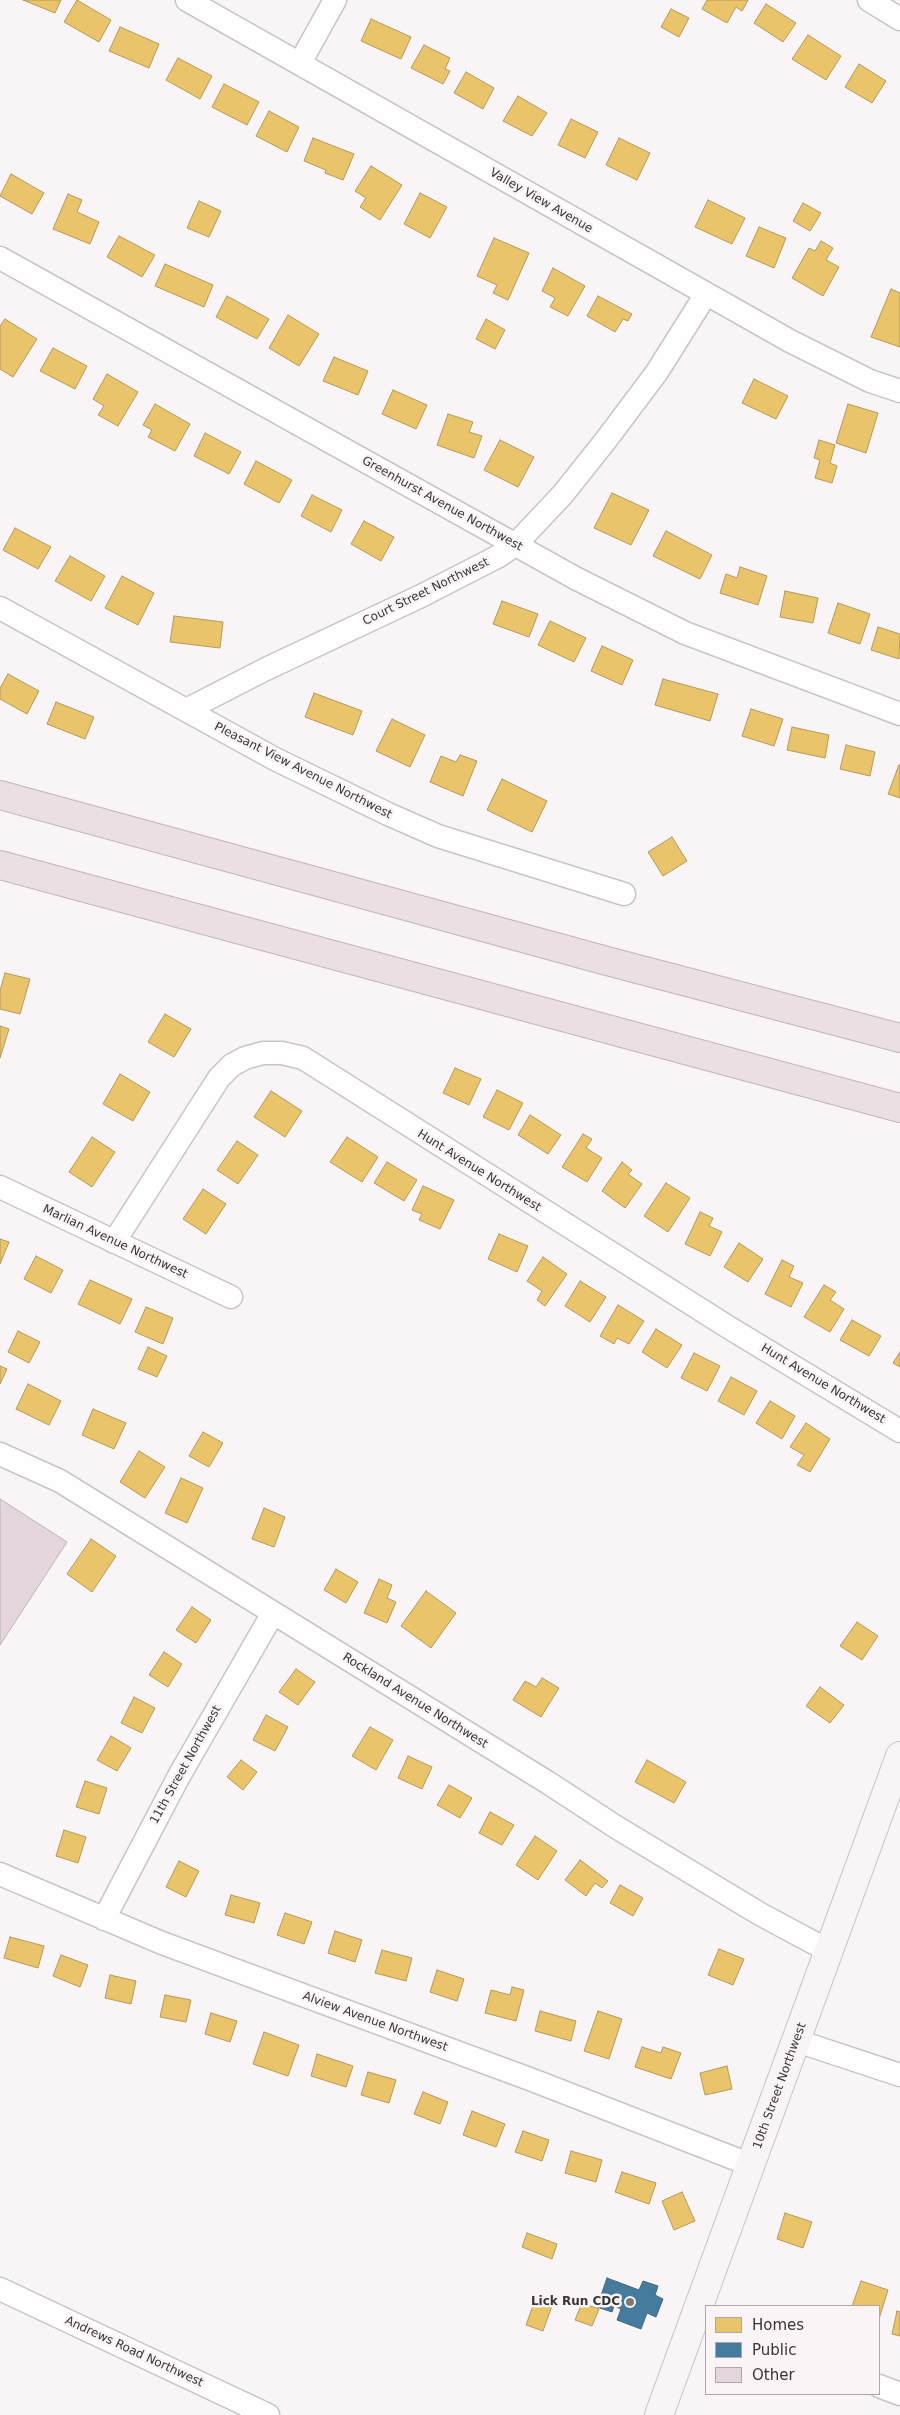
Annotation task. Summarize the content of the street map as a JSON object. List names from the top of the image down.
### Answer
{
  "streets": {
    "main road": ["10th Street Northwest"],
    "street": [
      "Valley View Avenue",
      "Greenhurst Avenue Northwest",
      "Court Street Northwest",
      "Pleasant View Avenue Northwest",
      "Hunt Avenue Northwest",
      "Marlian Avenue Northwest",
      "Rockland Avenue Northwest",
      "11th Street Northwest",
      "Alview Avenue Northwest",
      "Andrews Road Northwest"
    ]
  },
  "crossings": [
    ["Valley View Avenue", "Court Street Northwest"],
    ["Greenhurst Avenue Northwest", "Court Street Northwest"],
    ["Court Street Northwest", "Pleasant View Avenue Northwest"],
    ["Hunt Avenue Northwest", "Marlian Avenue Northwest"],
    ["Rockland Avenue Northwest", "11th Street Northwest"],
    ["Rockland Avenue Northwest", "10th Street Northwest"],
    ["11th Street Northwest", "Alview Avenue Northwest"],
    ["Alview Avenue Northwest", "10th Street Northwest"]
  ],
  "places": ["Lick Run CDC"],
  "legend": ["Homes", "Public", "Other"]
}
